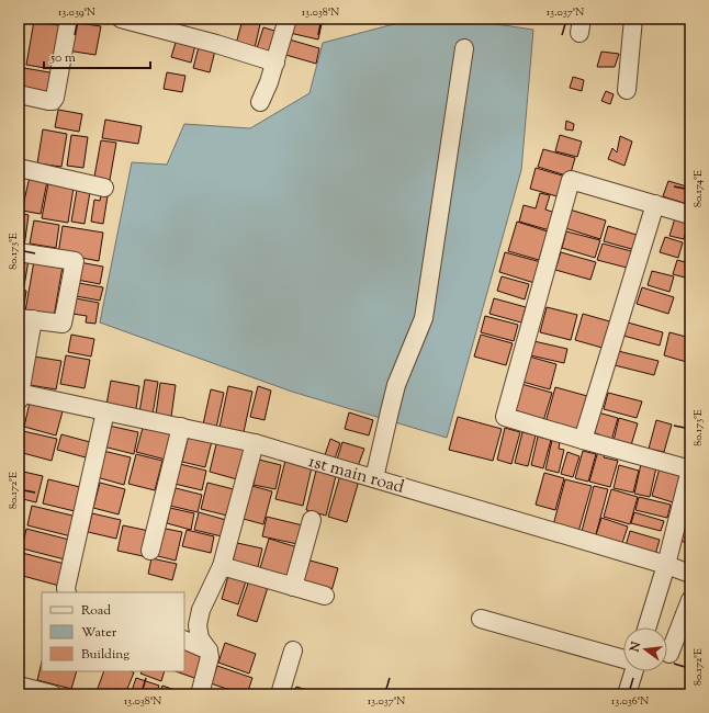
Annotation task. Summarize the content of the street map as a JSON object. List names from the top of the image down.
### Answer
{
  "streets": {
    "street": ["1st main road"]
  },
  "legend": ["Road", "Water", "Building"],
  "scale_bar": "50 m",
  "north": "left",
  "coordinates": [
    "13.039°N",
    "13.038°N",
    "13.037°N",
    "80.174°E",
    "80.173°E",
    "80.172°E",
    "13.036°N"
  ]
}
